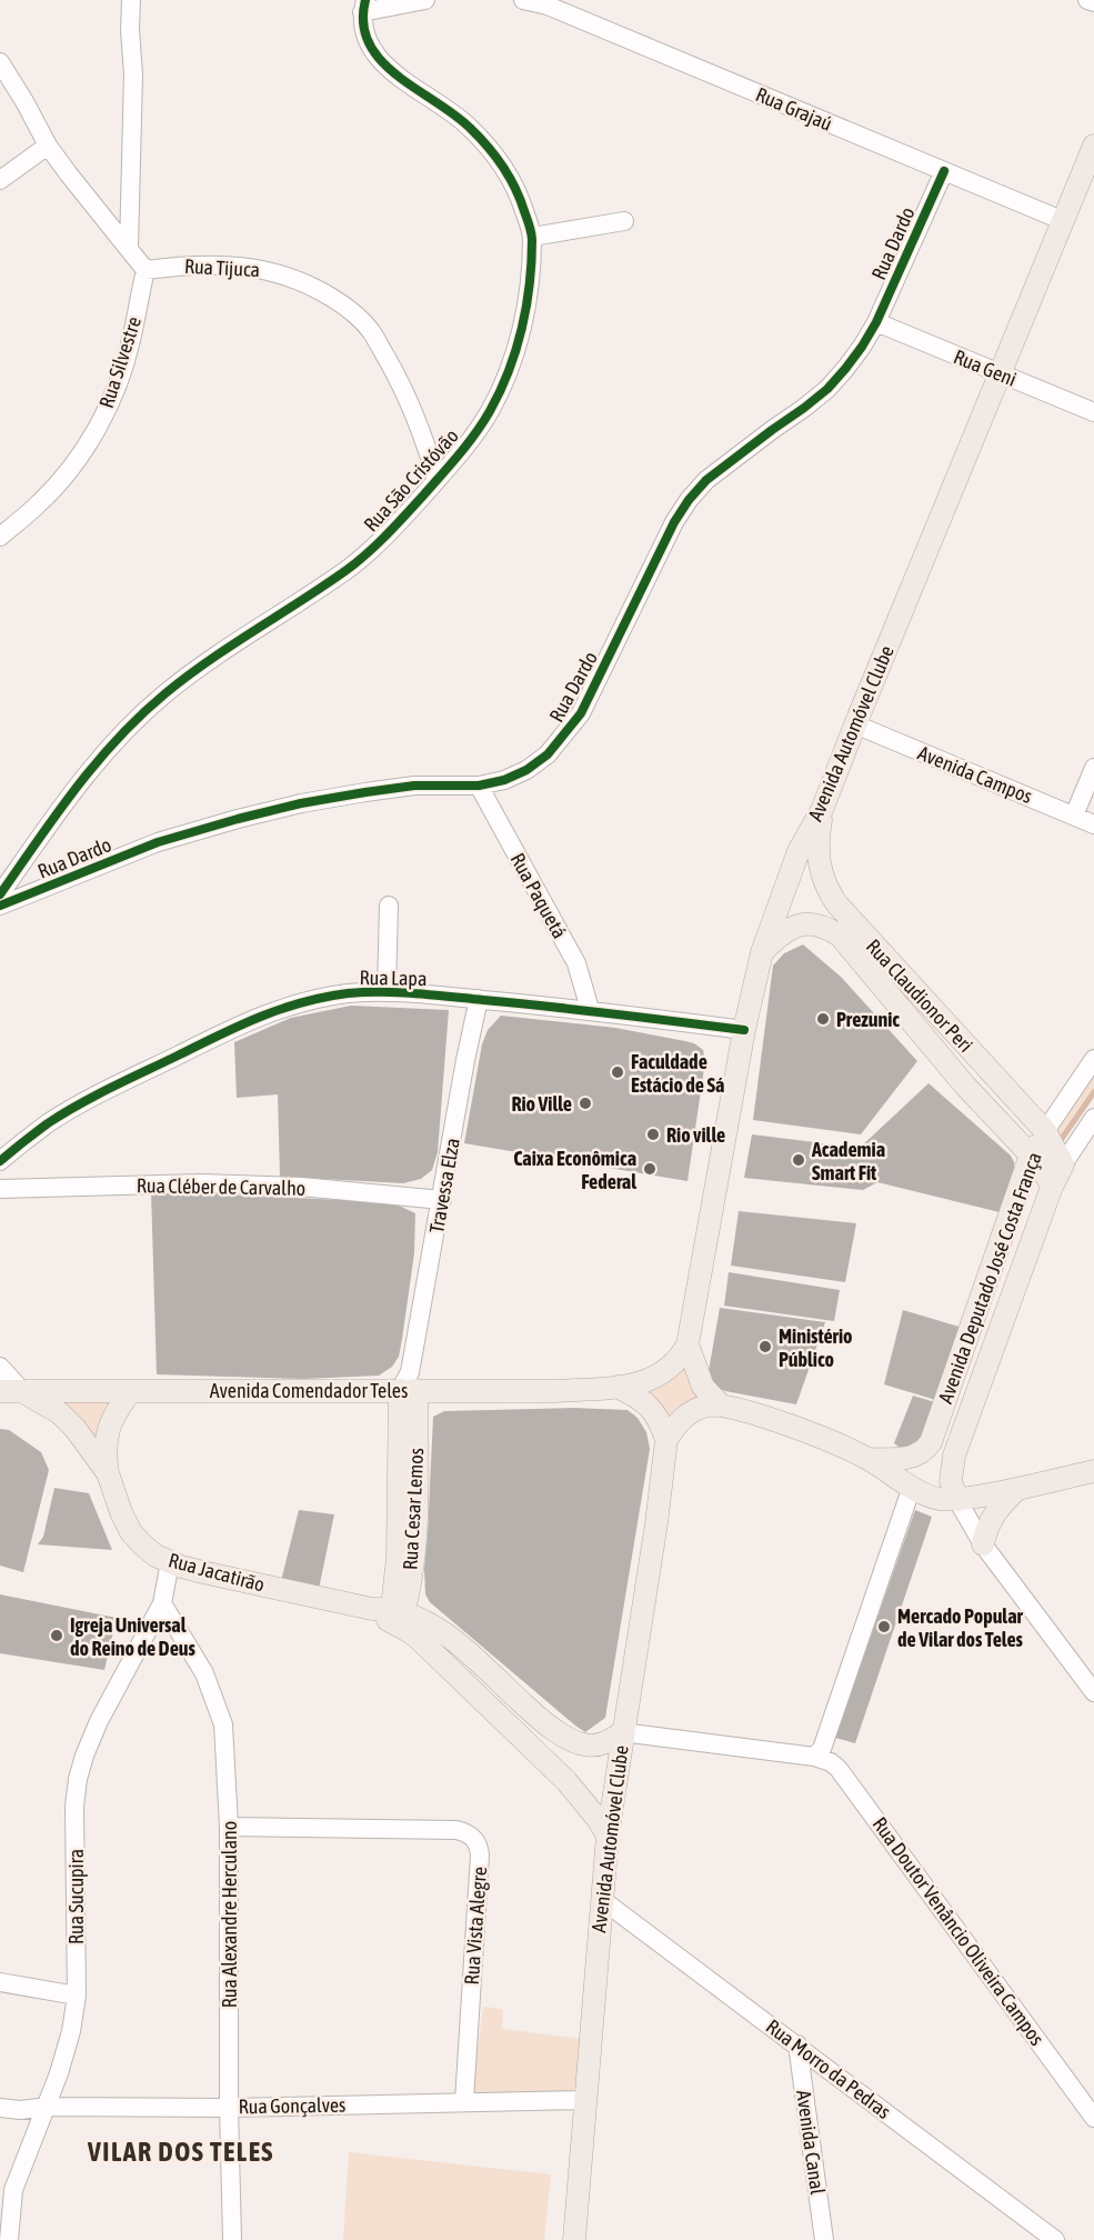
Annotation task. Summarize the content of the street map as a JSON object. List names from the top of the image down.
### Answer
{
  "streets": {
    "main road": [
      "Avenida Automóvel Clube",
      "Rua Claudionor Peri",
      "Avenida Deputado José Costa França",
      "Avenida Comendador Teles",
      "Rua Cesar Lemos",
      "Rua Jacatirão"
    ],
    "street": [
      "Rua Grajaú",
      "Rua Dardo",
      "Rua Tijuca",
      "Rua Silvestre",
      "Rua Geni",
      "Rua São Cristóvão",
      "Avenida Campos",
      "Rua Paquetá",
      "Rua Lapa",
      "Travessa Elza",
      "Rua Cléber de Carvalho",
      "Rua Sucupira",
      "Rua Alexandre Herculano",
      "Rua Vista Alegre",
      "Rua Doutor Venâncio Oliveira Campos",
      "Rua Morro da Pedras",
      "Rua Gonçalves",
      "Avenida Canal"
    ]
  },
  "crossings": [
    ["Rua Grajaú", "Rua Dardo"],
    ["Rua Grajaú", "Avenida Automóvel Clube"],
    ["Rua Dardo", "Rua Geni"],
    ["Rua Dardo", "Rua Paquetá"],
    ["Rua Tijuca", "Rua Silvestre"],
    ["Rua Tijuca", "Rua São Cristóvão"],
    ["Rua Geni", "Avenida Automóvel Clube"],
    ["Avenida Automóvel Clube", "Avenida Campos"],
    ["Avenida Automóvel Clube", "Rua Lapa"],
    ["Avenida Automóvel Clube", "Rua Claudionor Peri"],
    ["Avenida Automóvel Clube", "Avenida Comendador Teles"],
    ["Avenida Automóvel Clube", "Rua Jacatirão"],
    ["Avenida Automóvel Clube", "Rua Morro da Pedras"],
    ["Avenida Automóvel Clube", "Rua Gonçalves"],
    ["Rua Paquetá", "Rua Lapa"],
    ["Rua Lapa", "Travessa Elza"],
    ["Rua Claudionor Peri", "Avenida Deputado José Costa França"],
    ["Travessa Elza", "Rua Cléber de Carvalho"],
    ["Travessa Elza", "Avenida Comendador Teles"],
    ["Travessa Elza", "Rua Cesar Lemos"],
    ["Avenida Comendador Teles", "Rua Cesar Lemos"],
    ["Avenida Comendador Teles", "Rua Jacatirão"],
    ["Rua Cesar Lemos", "Rua Jacatirão"],
    ["Rua Jacatirão", "Rua Sucupira"],
    ["Rua Sucupira", "Rua Alexandre Herculano"],
    ["Rua Sucupira", "Rua Gonçalves"],
    ["Rua Alexandre Herculano", "Rua Vista Alegre"],
    ["Rua Alexandre Herculano", "Rua Gonçalves"],
    ["Rua Vista Alegre", "Rua Gonçalves"],
    ["Rua Morro da Pedras", "Avenida Canal"]
  ],
  "districts": ["VILAR DOS TELES"],
  "places": [
    "Prezunic",
    "Faculdade Estácio de Sá",
    "Rio Ville",
    "Rio ville",
    "Academia Smart Fit",
    "Caixa Econômica Federal",
    "Ministério Público",
    "Mercado Popular de Vilar dos Teles",
    "Igreja Universal do Reino de Deus"
  ]
}
